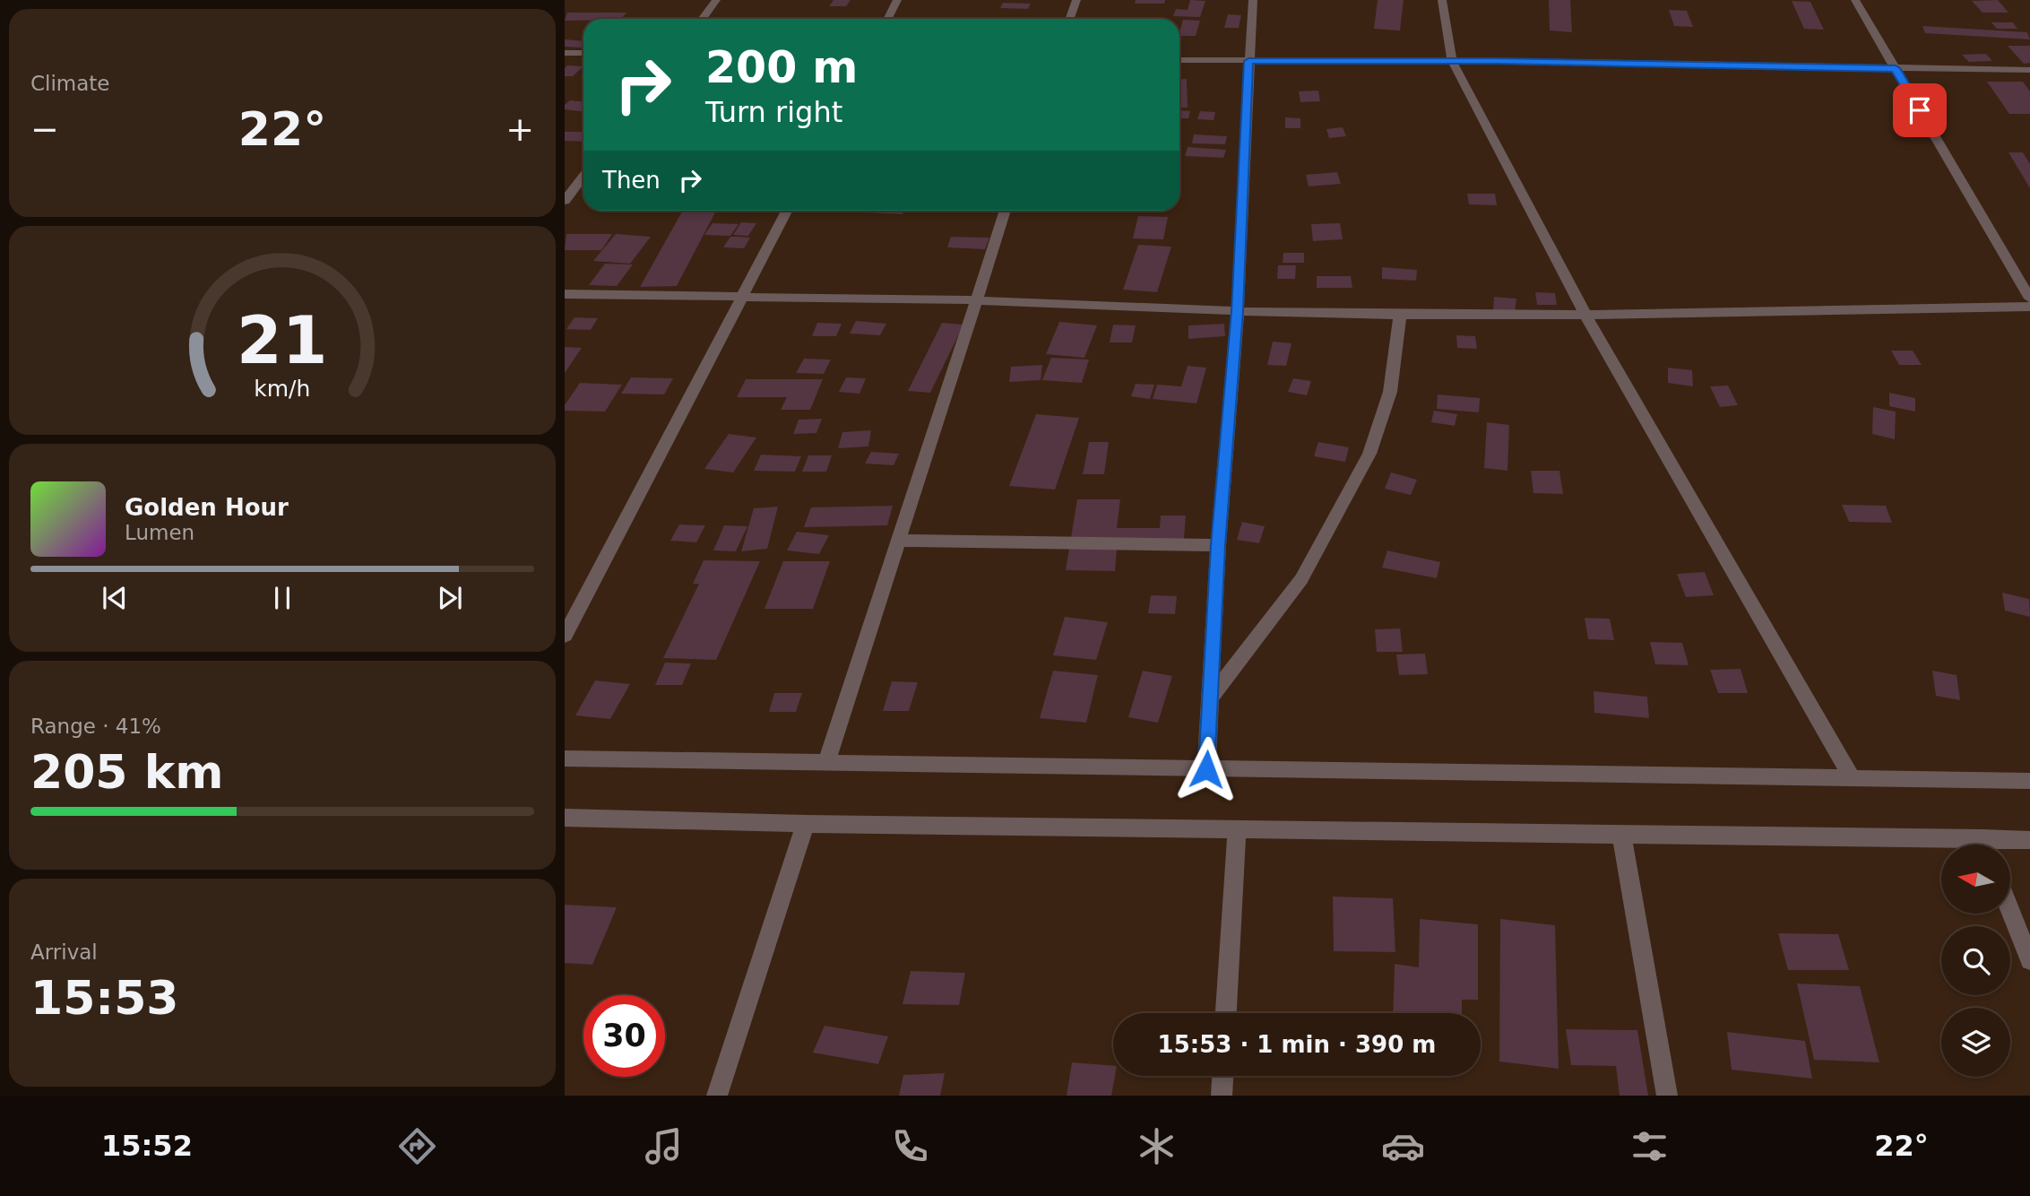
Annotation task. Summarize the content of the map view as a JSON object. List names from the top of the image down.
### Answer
{
  "north": "left",
  "page": {
    "tile": [
      "Climate",
      ["Range · 41%", "205 km"],
      ["Arrival", "15:53"]
    ],
    "turn": ["200 m", "Turn right"],
    "heat": ["−", "22°", "+"],
    "then": "Then",
    "song": ["Golden Hour", "Lumen"],
    "limit": "30",
    "trip": "15:53 · 1 min · 390 m",
    "tabs": ["15:52", "22°"],
    "gauge": ["21", "km/h"]
  }
}
